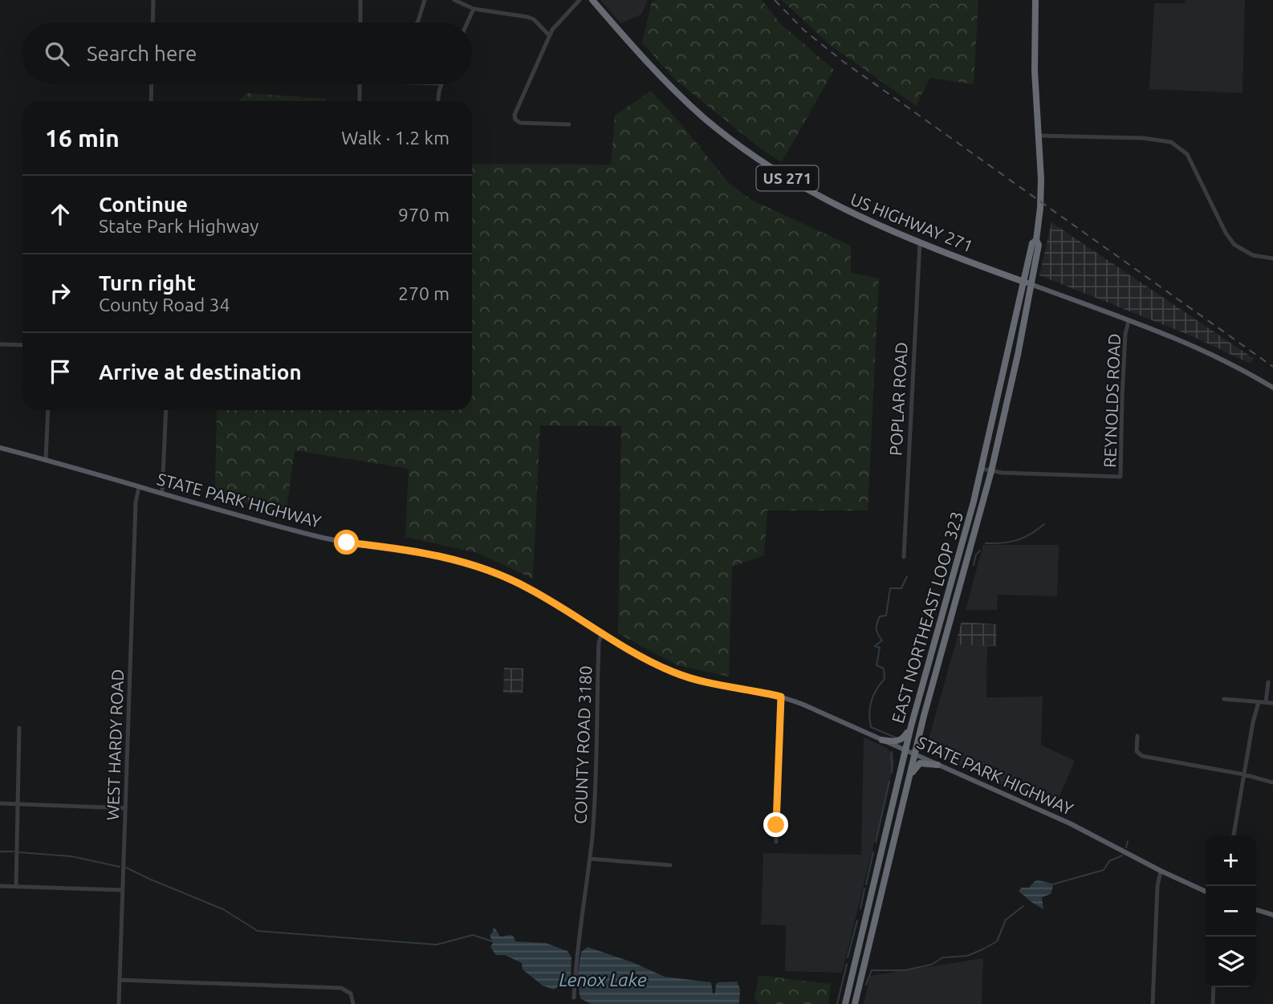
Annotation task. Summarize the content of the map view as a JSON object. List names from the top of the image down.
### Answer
{
  "streets": {
    "highway": ["US 271", "US HIGHWAY 271", "EAST NORTHEAST LOOP 323"],
    "main road": ["STATE PARK HIGHWAY"],
    "street": [
      "POPLAR ROAD",
      "REYNOLDS ROAD",
      "WEST HARDY ROAD",
      "COUNTY ROAD 3180"
    ]
  },
  "crossings": [
    ["US HIGHWAY 271", "POPLAR ROAD"],
    ["US HIGHWAY 271", "REYNOLDS ROAD"],
    ["US HIGHWAY 271", "EAST NORTHEAST LOOP 323"],
    ["REYNOLDS ROAD", "EAST NORTHEAST LOOP 323"],
    ["STATE PARK HIGHWAY", "EAST NORTHEAST LOOP 323"],
    ["STATE PARK HIGHWAY", "WEST HARDY ROAD"],
    ["STATE PARK HIGHWAY", "COUNTY ROAD 3180"]
  ],
  "water": ["Lenox Lake"],
  "page": {
    "search": "Search here",
    "heading": ["16 min", "Walk · 1.2 km"],
    "list": [
      ["Continue", "State Park Highway", "970 m"],
      ["Turn right", "County Road 34", "270 m"],
      "Arrive at destination"
    ],
    "map_buttons": ["+", "−"]
  }
}
